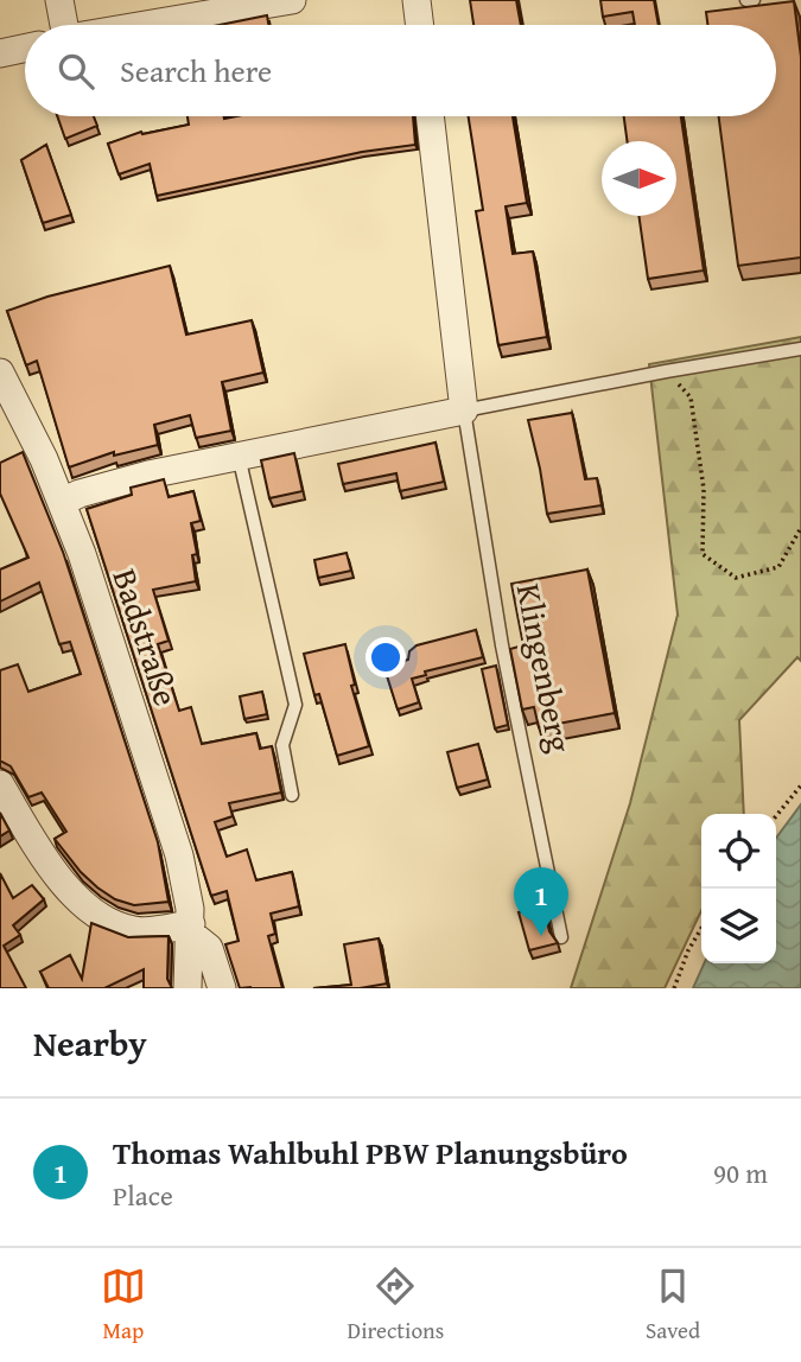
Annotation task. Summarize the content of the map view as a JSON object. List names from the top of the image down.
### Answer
{
  "streets": {
    "street": ["Badstraße", "Klingenberg"]
  },
  "north": "right",
  "page": {
    "search": "Search here",
    "pins": "1",
    "heading": "Nearby",
    "list": [
      {
        "mark": "1",
        "name": "Thomas Wahlbuhl PBW Planungsbüro",
        "note": "Place",
        "value": "90 m"
      }
    ],
    "nav": ["Map", "Directions", "Saved"]
  }
}
